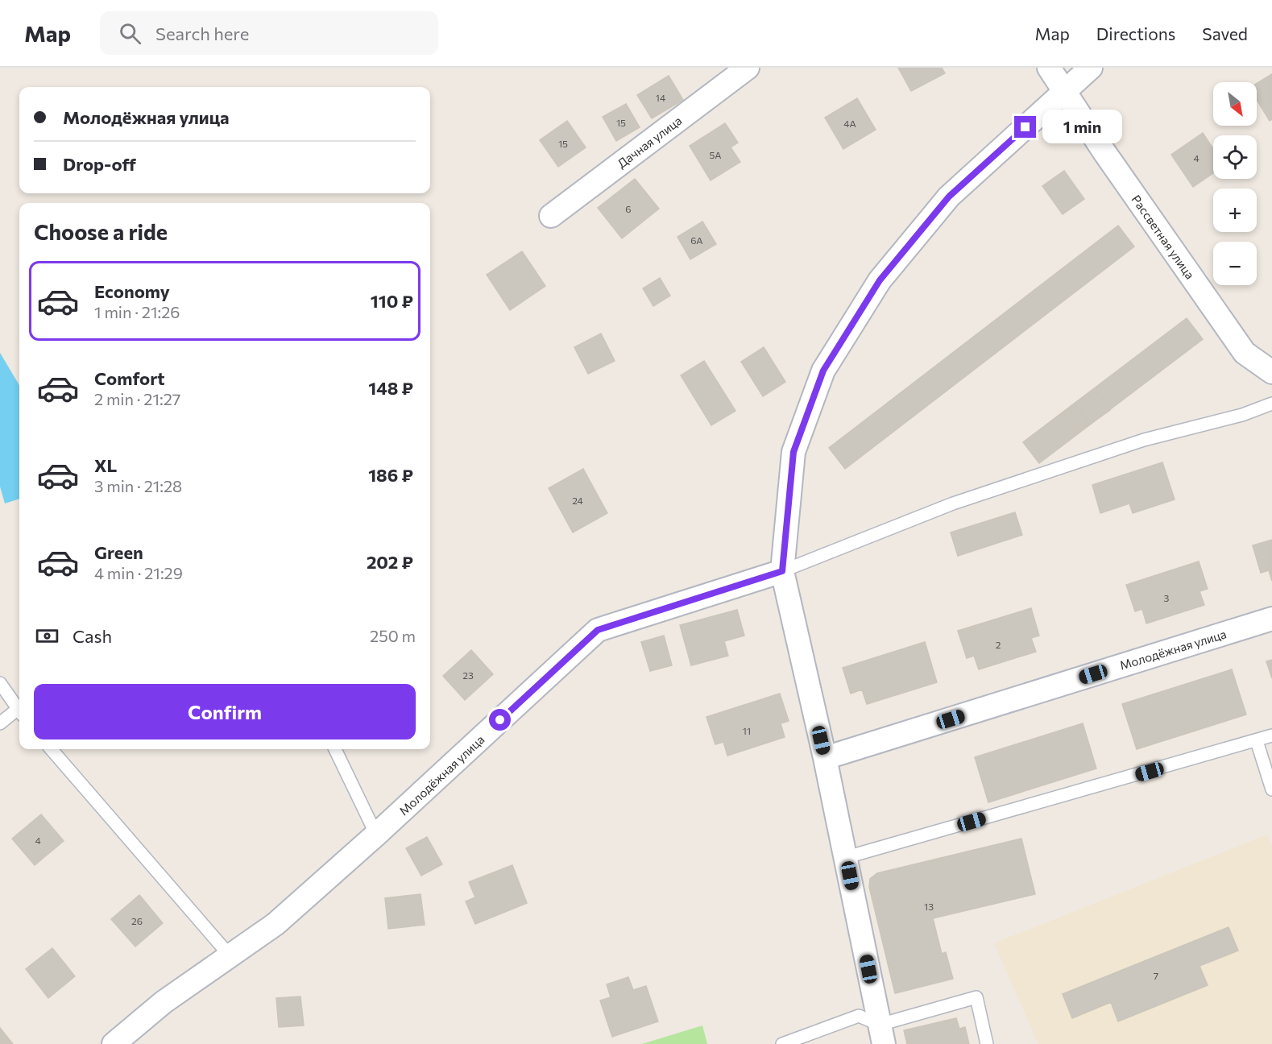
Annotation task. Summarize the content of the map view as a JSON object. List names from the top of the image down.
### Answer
{
  "streets": {
    "street": ["Дачная улица", "Рассветная улица", "Молодёжная улица"]
  },
  "house_numbers": [
    "14",
    "15",
    "4А",
    "15",
    "5А",
    "4",
    "6",
    "6А",
    "24",
    "3",
    "2",
    "23",
    "11",
    "4",
    "13",
    "26",
    "7"
  ],
  "north": "bottom right",
  "page": {
    "header": "Map",
    "search": "Search here",
    "nav": ["Map", "Directions", "Saved"],
    "map_buttons": ["+", "−"],
    "banner": ["Молодёжная улица", "Drop-off"],
    "bubble": "1 min",
    "heading": "Choose a ride",
    "list": [
      {
        "name": "Economy",
        "note": "1 min · 21:26",
        "value": "110 ₽"
      },
      {
        "name": "Comfort",
        "note": "2 min · 21:27",
        "value": "148 ₽"
      },
      {
        "name": "XL",
        "note": "3 min · 21:28",
        "value": "186 ₽"
      },
      {
        "name": "Green",
        "note": "4 min · 21:29",
        "value": "202 ₽"
      }
    ],
    "pay": ["Cash", "250 m"],
    "buttons": "Confirm"
  }
}
